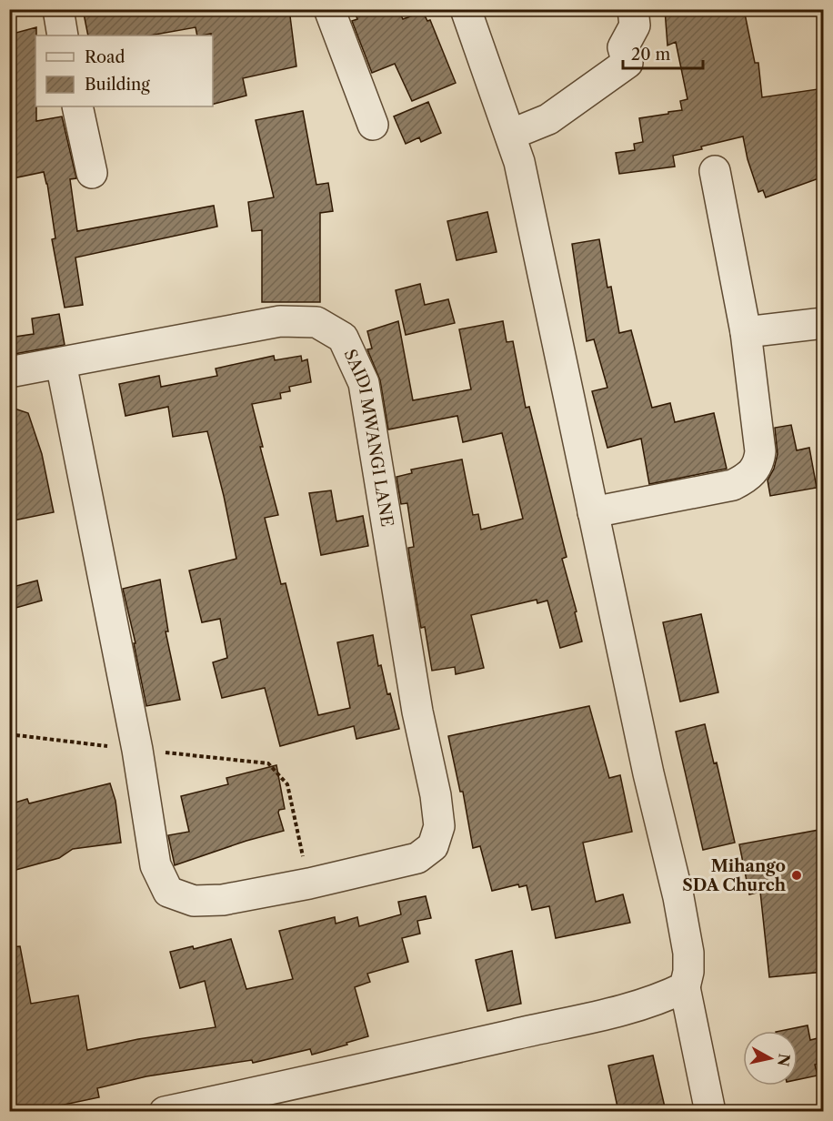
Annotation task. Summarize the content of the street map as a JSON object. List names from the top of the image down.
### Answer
{
  "streets": {
    "street": ["SAIDI MWANGI LANE"]
  },
  "places": ["Mihango SDA Church"],
  "legend": ["Road", "Building"],
  "scale_bar": "20 m",
  "north": "right"
}
